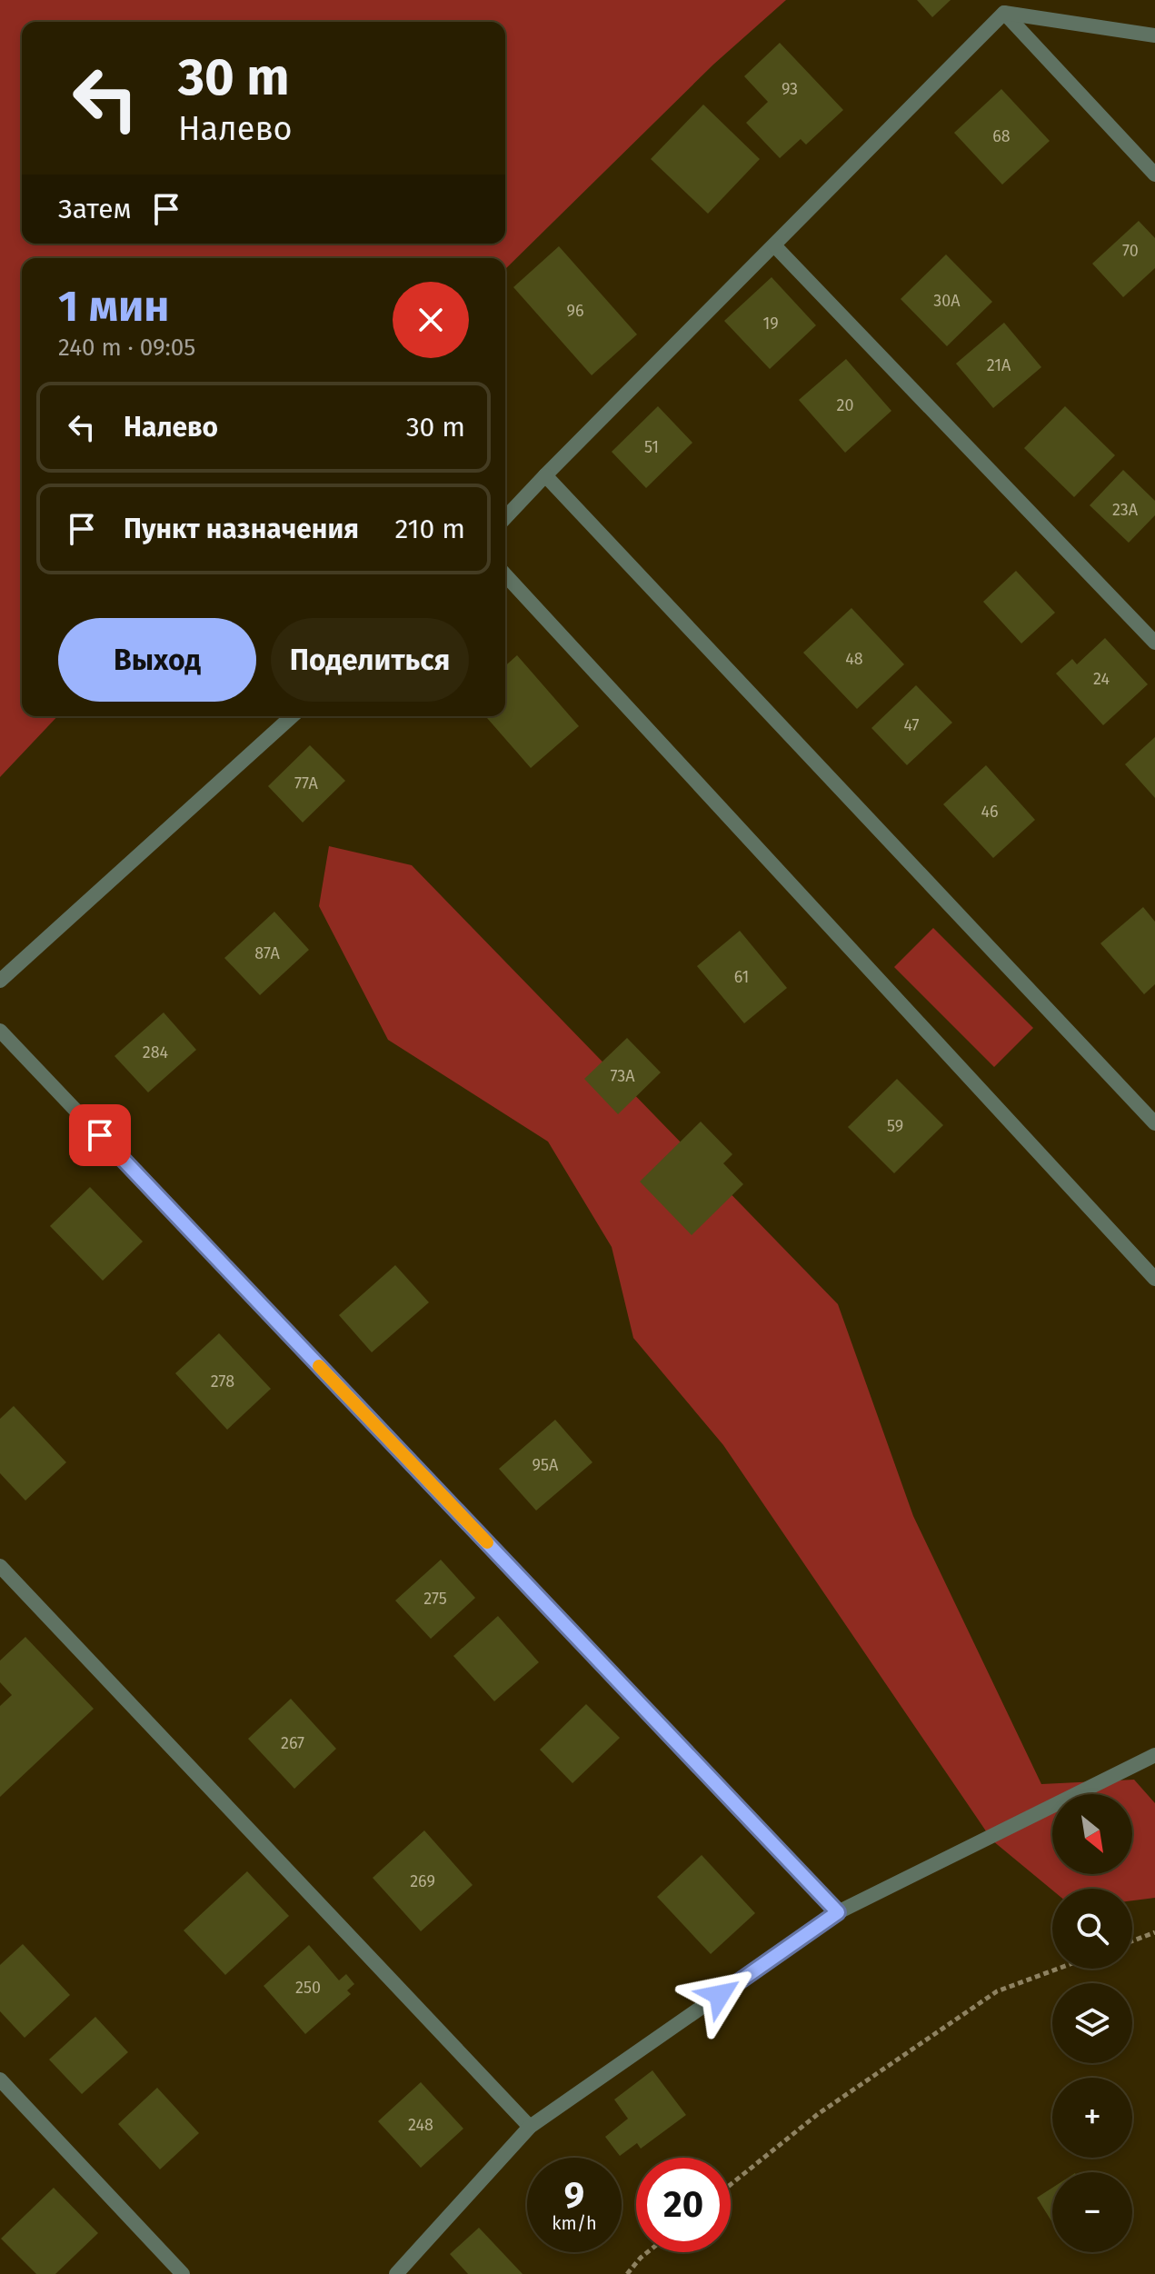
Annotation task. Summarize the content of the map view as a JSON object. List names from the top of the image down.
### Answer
{
  "house_numbers": [
    "93",
    "68",
    "70",
    "30А",
    "96",
    "19",
    "21А",
    "20",
    "51",
    "23А",
    "48",
    "24",
    "47",
    "77А",
    "46",
    "87А",
    "61",
    "284",
    "73А",
    "59",
    "278",
    "95А",
    "275",
    "267",
    "269",
    "250",
    "248"
  ],
  "north": "bottom right",
  "page": {
    "turn": ["30 m", "Налево"],
    "then": "Затем",
    "heading": ["1 мин", "240 m · 09:05"],
    "list": [
      {
        "name": "Налево",
        "value": "30 m"
      },
      {
        "name": "Пункт назначения",
        "value": "210 m"
      }
    ],
    "buttons": ["Выход", "Поделиться"],
    "map_buttons": ["+", "−"],
    "speed": "9 km/h",
    "limit": "20"
  }
}
